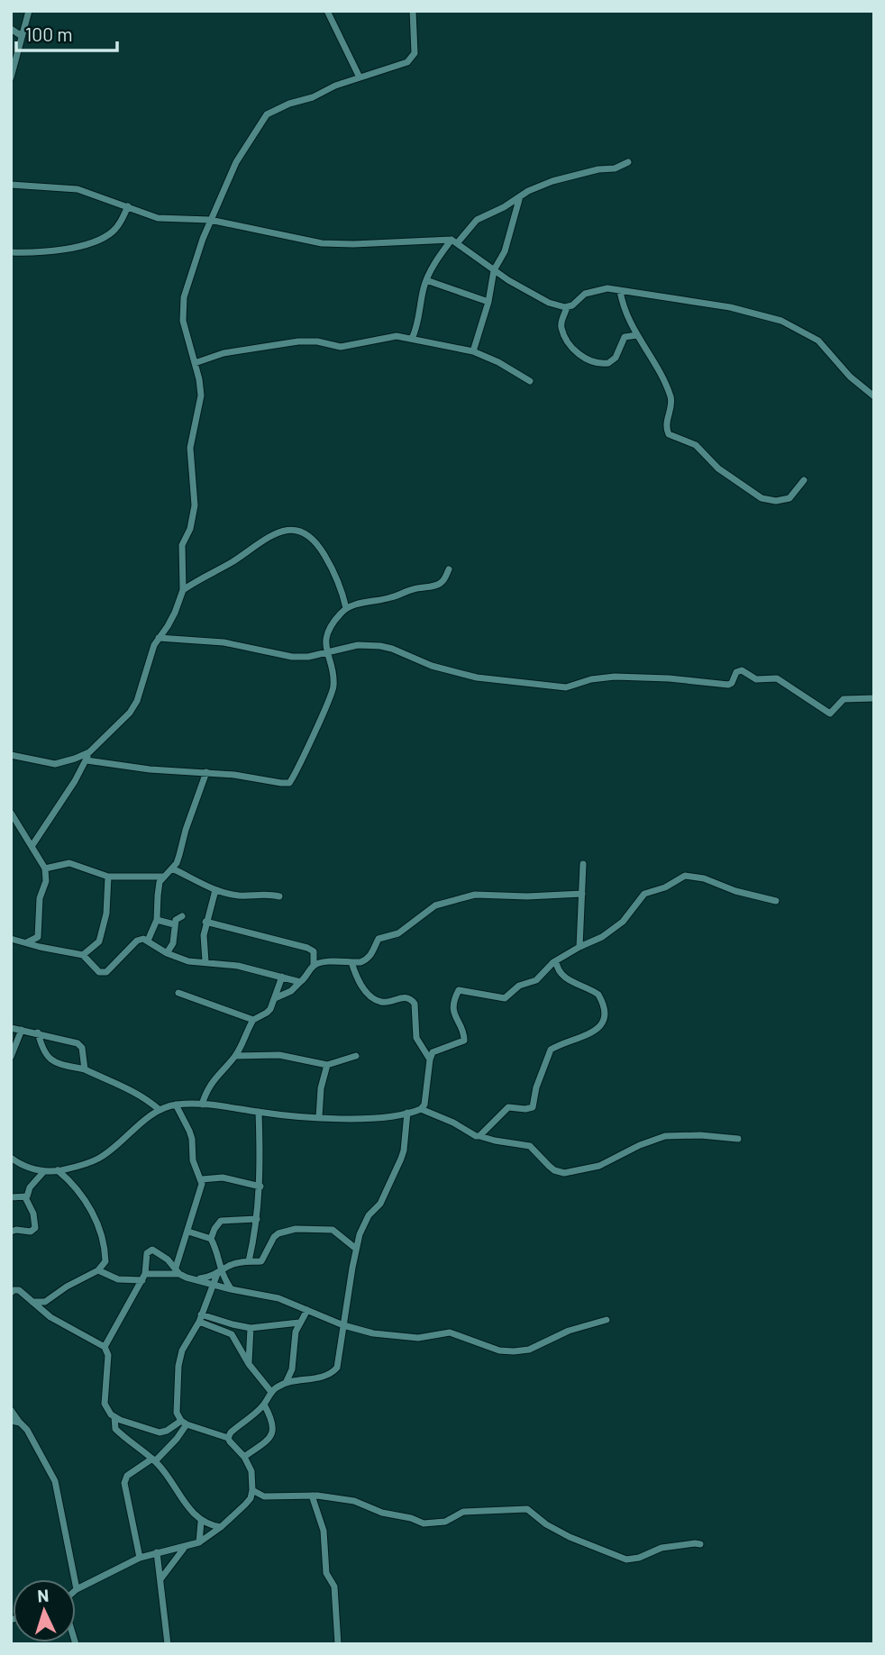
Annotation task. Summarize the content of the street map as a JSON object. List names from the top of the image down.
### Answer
{
  "scale_bar": "100 m",
  "north": "top"
}
